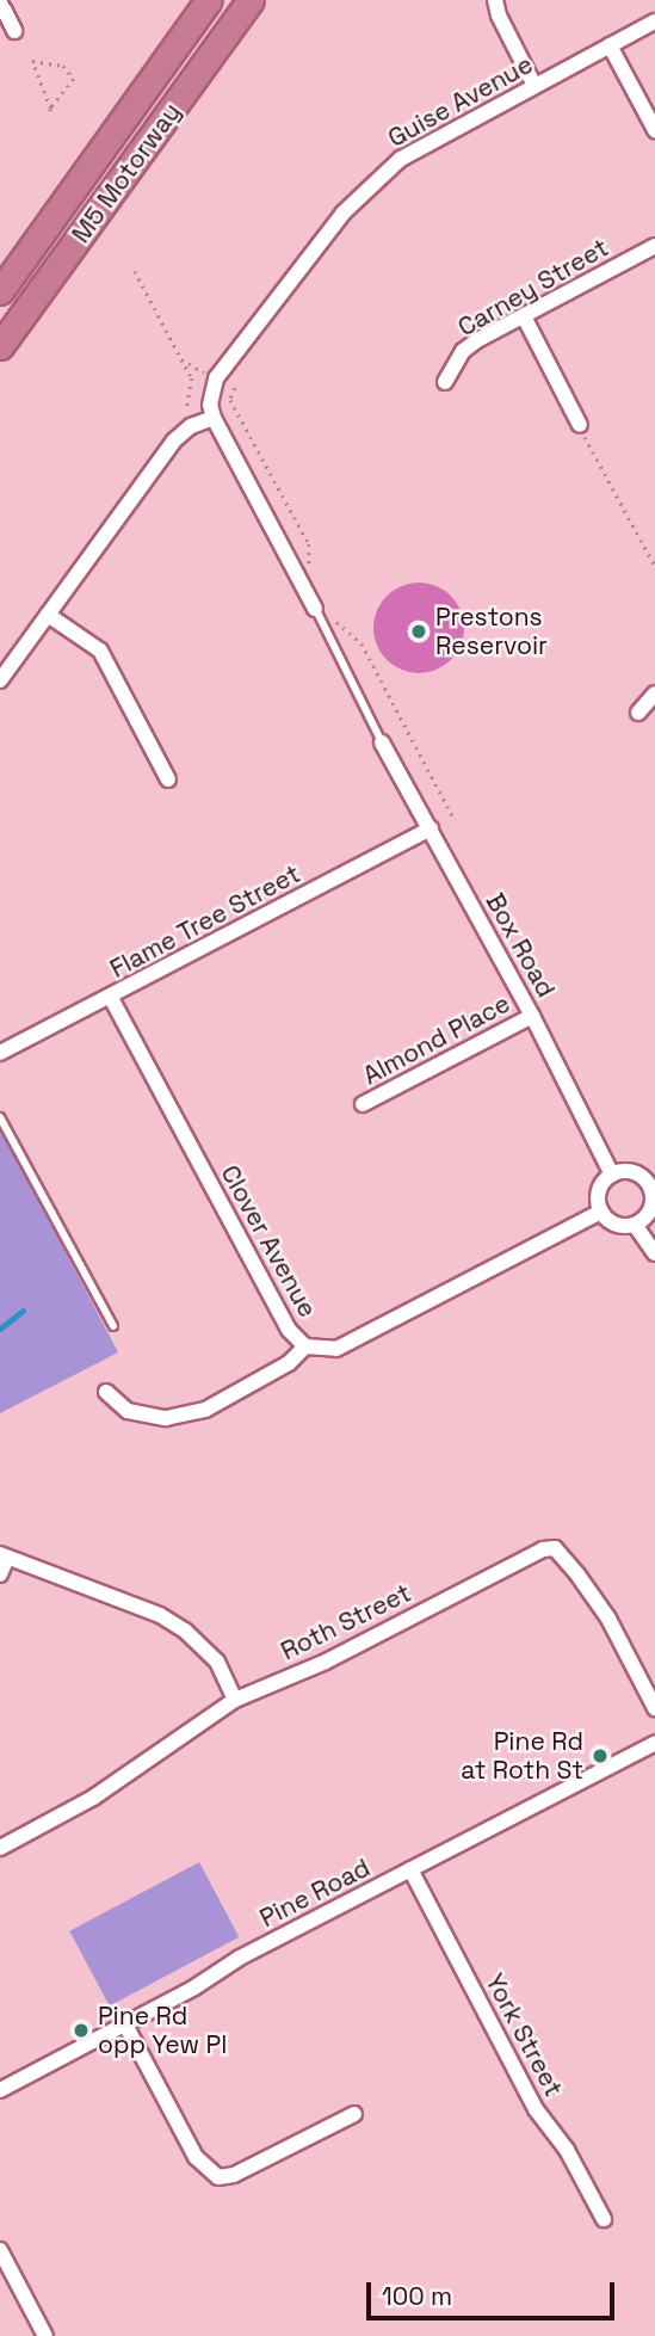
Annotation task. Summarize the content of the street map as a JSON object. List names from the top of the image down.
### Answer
{
  "streets": {
    "highway": ["M5 Motorway"],
    "street": [
      "Guise Avenue",
      "Carney Street",
      "Flame Tree Street",
      "Box Road",
      "Almond Place",
      "Clover Avenue",
      "Roth Street",
      "Pine Road",
      "York Street"
    ]
  },
  "crossings": [
    ["Flame Tree Street", "Box Road"],
    ["Flame Tree Street", "Clover Avenue"],
    ["Box Road", "Almond Place"],
    ["Box Road", "Clover Avenue"],
    ["Pine Road", "York Street"]
  ],
  "places": ["Prestons Reservoir", "Pine Rd at Roth St", "Pine Rd opp Yew Pl"],
  "scale_bar": "100 m"
}
